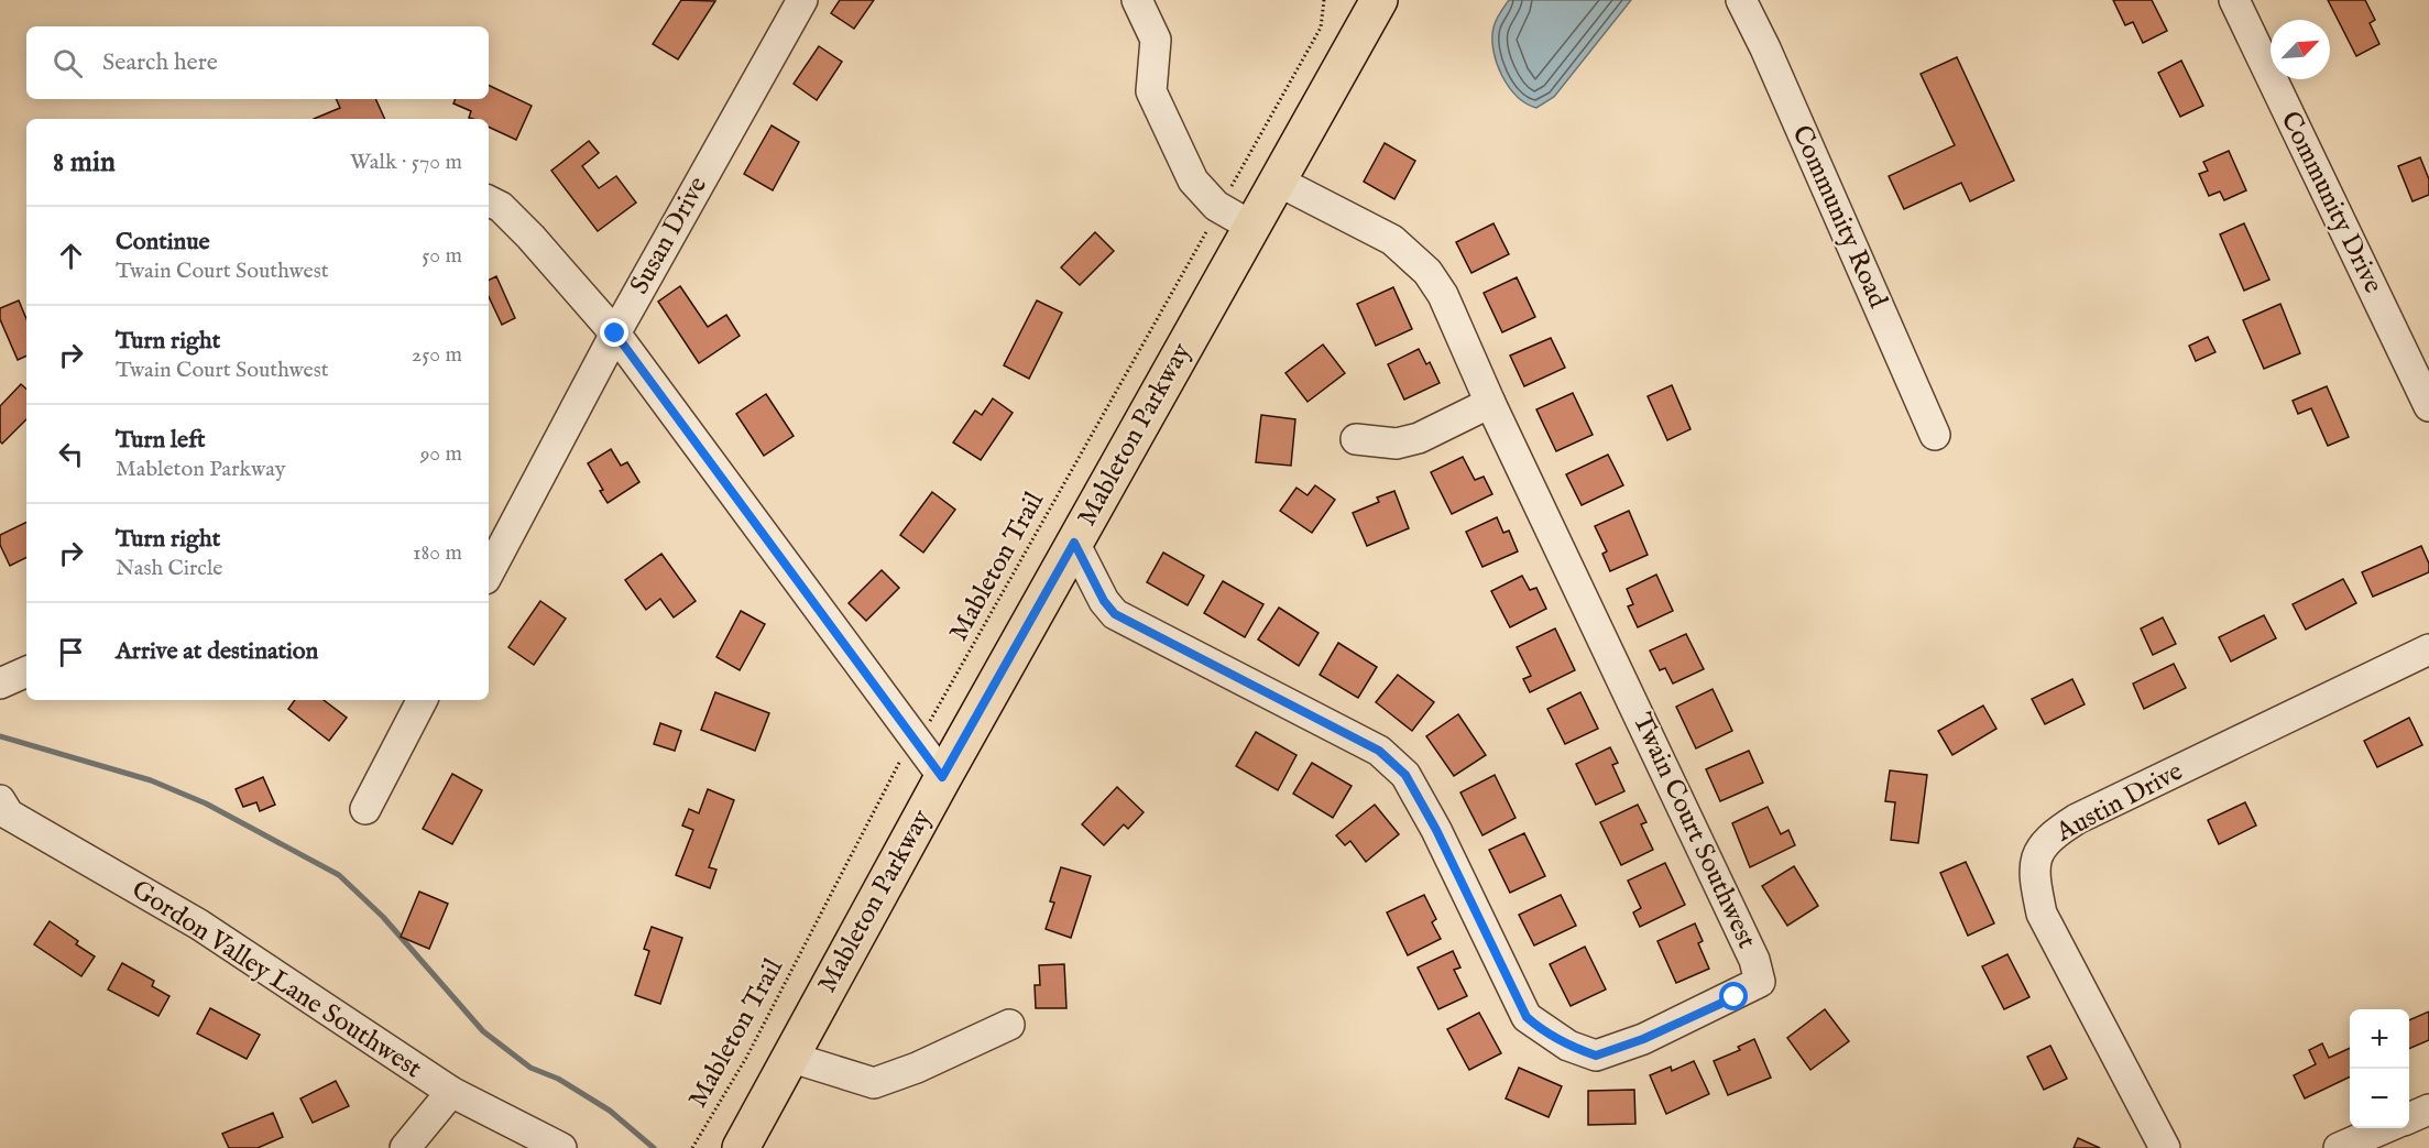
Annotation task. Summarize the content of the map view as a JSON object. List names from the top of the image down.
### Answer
{
  "streets": {
    "main road": ["Mableton Parkway"],
    "street": [
      "Community Drive",
      "Community Road",
      "Susan Drive",
      "Austin Drive",
      "Twain Court Southwest",
      "Gordon Valley Lane Southwest"
    ],
    "path": ["Mableton Trail"]
  },
  "crossings": [
    ["Mableton Parkway", "Twain Court Southwest"]
  ],
  "north": "top right",
  "page": {
    "search": "Search here",
    "heading": ["8 min", "Walk · 570 m"],
    "list": [
      ["Continue", "Twain Court Southwest", "50 m"],
      ["Turn right", "Twain Court Southwest", "250 m"],
      ["Turn left", "Mableton Parkway", "90 m"],
      ["Turn right", "Nash Circle", "180 m"],
      "Arrive at destination"
    ],
    "map_buttons": ["+", "−"]
  }
}
